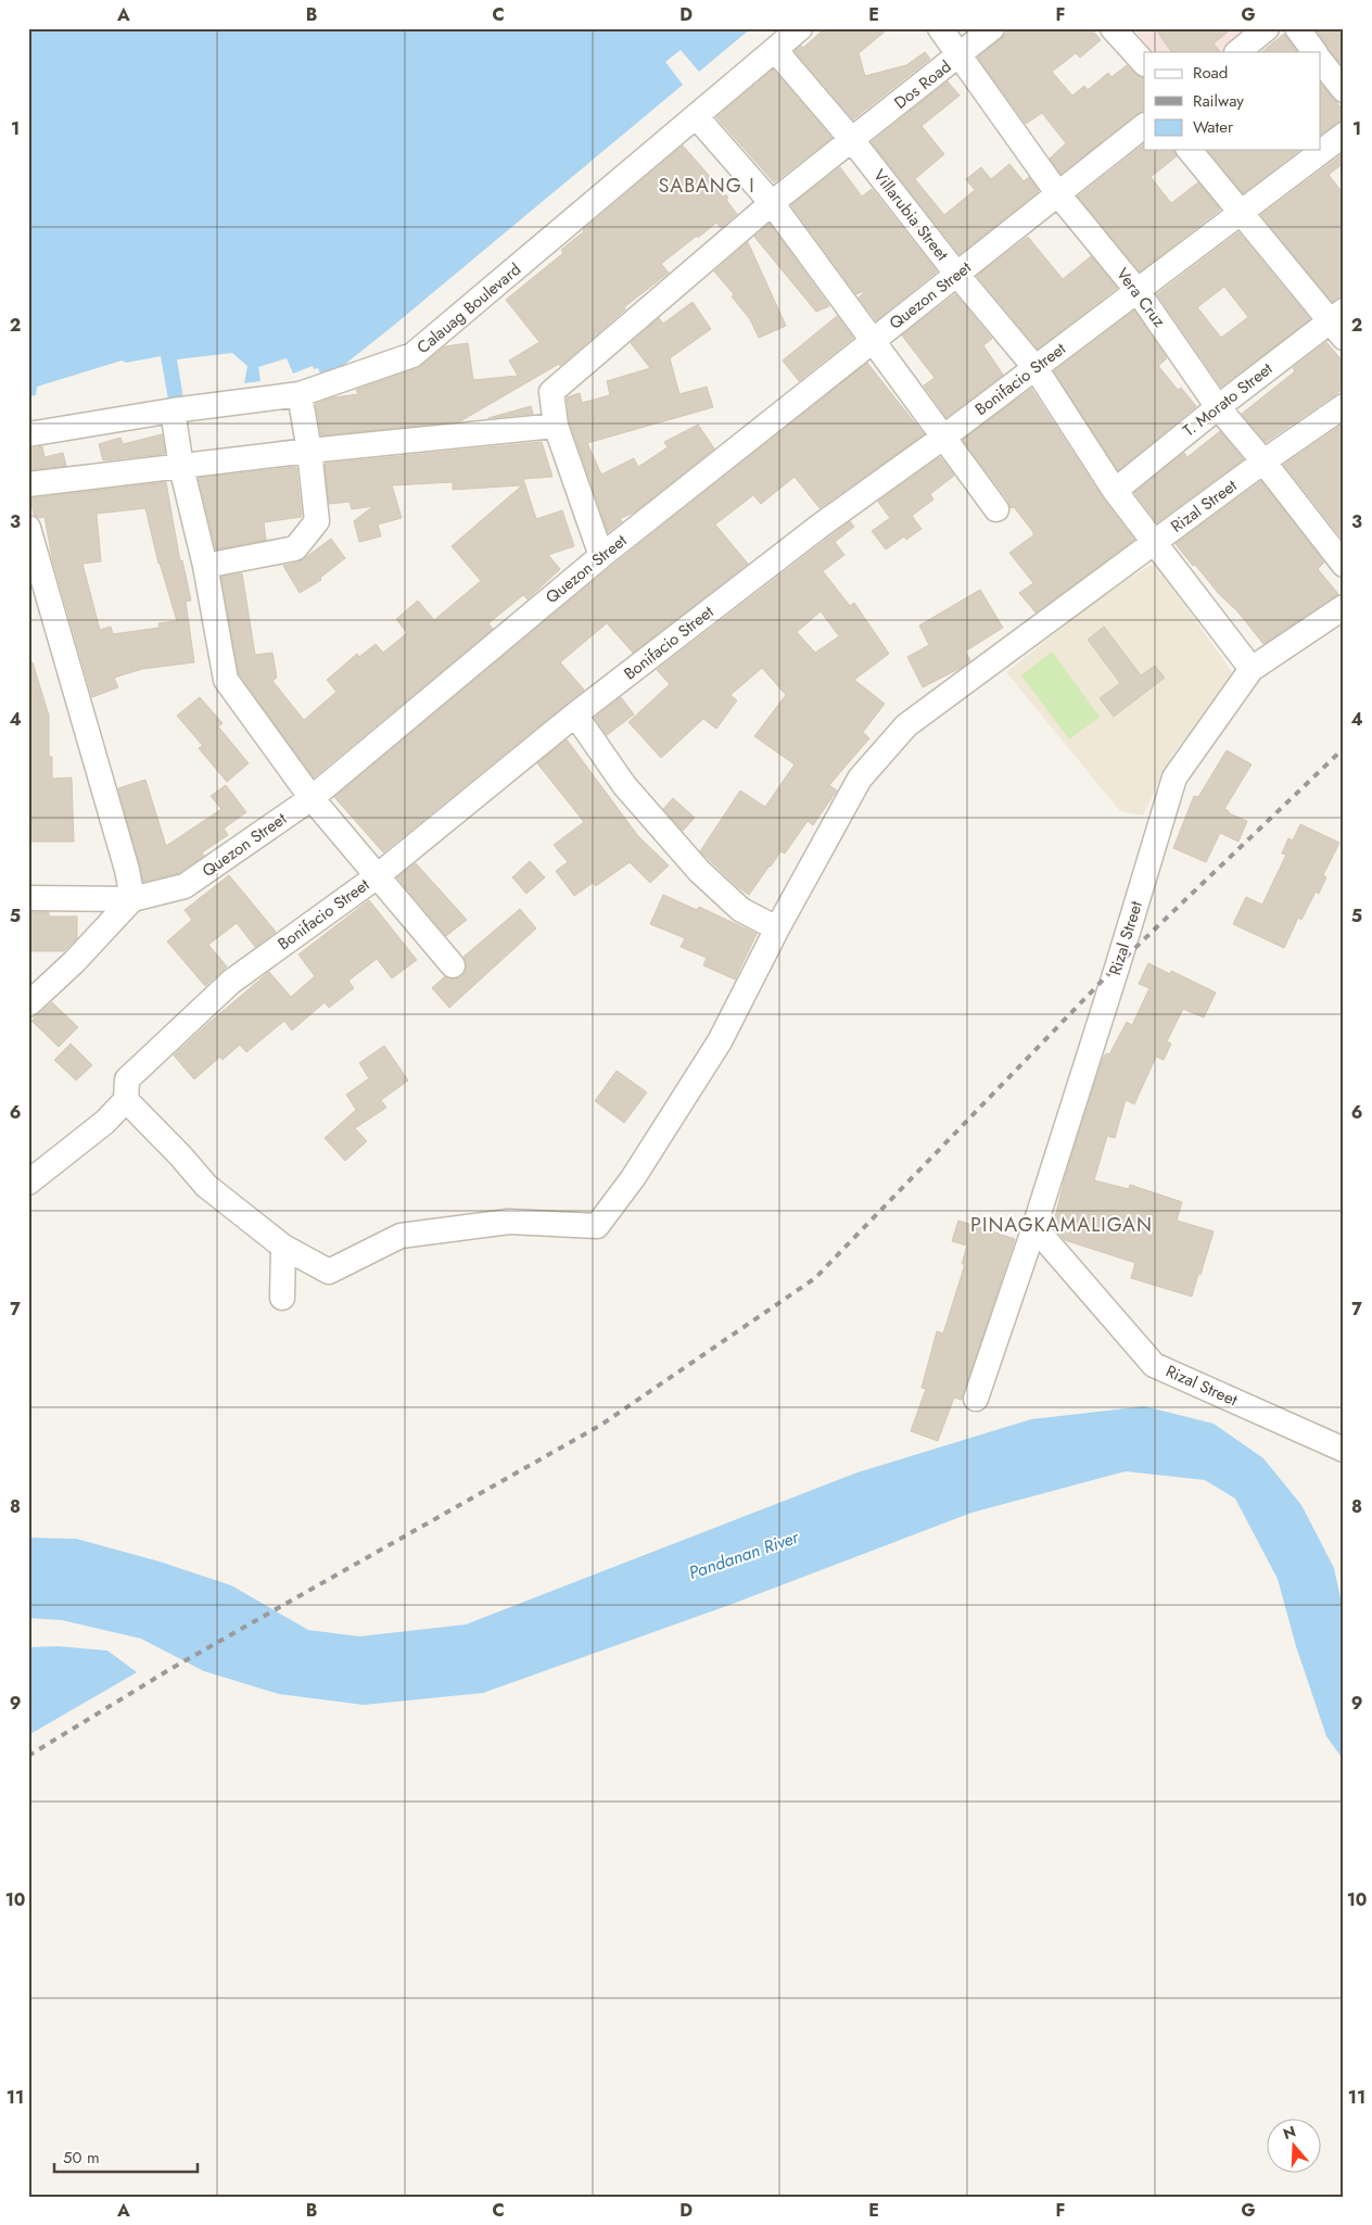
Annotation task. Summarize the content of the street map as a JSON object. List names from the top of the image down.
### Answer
{
  "streets": {
    "street": [
      "Dos Road",
      "Villarubia Street",
      "Quezon Street",
      "Vera Cruz",
      "Calauag Boulevard",
      "Bonifacio Street",
      "T. Morato Street",
      "Rizal Street"
    ]
  },
  "crossings": [
    ["Dos Road", "Villarubia Street"],
    ["Dos Road", "Vera Cruz"],
    ["Villarubia Street", "Quezon Street"],
    ["Villarubia Street", "Calauag Boulevard"],
    ["Villarubia Street", "Bonifacio Street"],
    ["Villarubia Street", "T. Morato Street"],
    ["Villarubia Street", "Rizal Street"],
    ["Quezon Street", "Vera Cruz"],
    ["Vera Cruz", "Bonifacio Street"],
    ["Vera Cruz", "T. Morato Street"],
    ["Vera Cruz", "Rizal Street"]
  ],
  "districts": ["SABANG I", "PINAGKAMALIGAN"],
  "water": ["Pandanan River"],
  "legend": ["Road", "Railway", "Water"],
  "scale_bar": "50 m",
  "north": "top",
  "grid": {
    "columns": [
      "A",
      "B",
      "C",
      "D",
      "E",
      "F",
      "G"
    ],
    "rows": [
      "1",
      "2",
      "3",
      "4",
      "5",
      "6",
      "7",
      "8",
      "9",
      "10",
      "11"
    ]
  }
}
